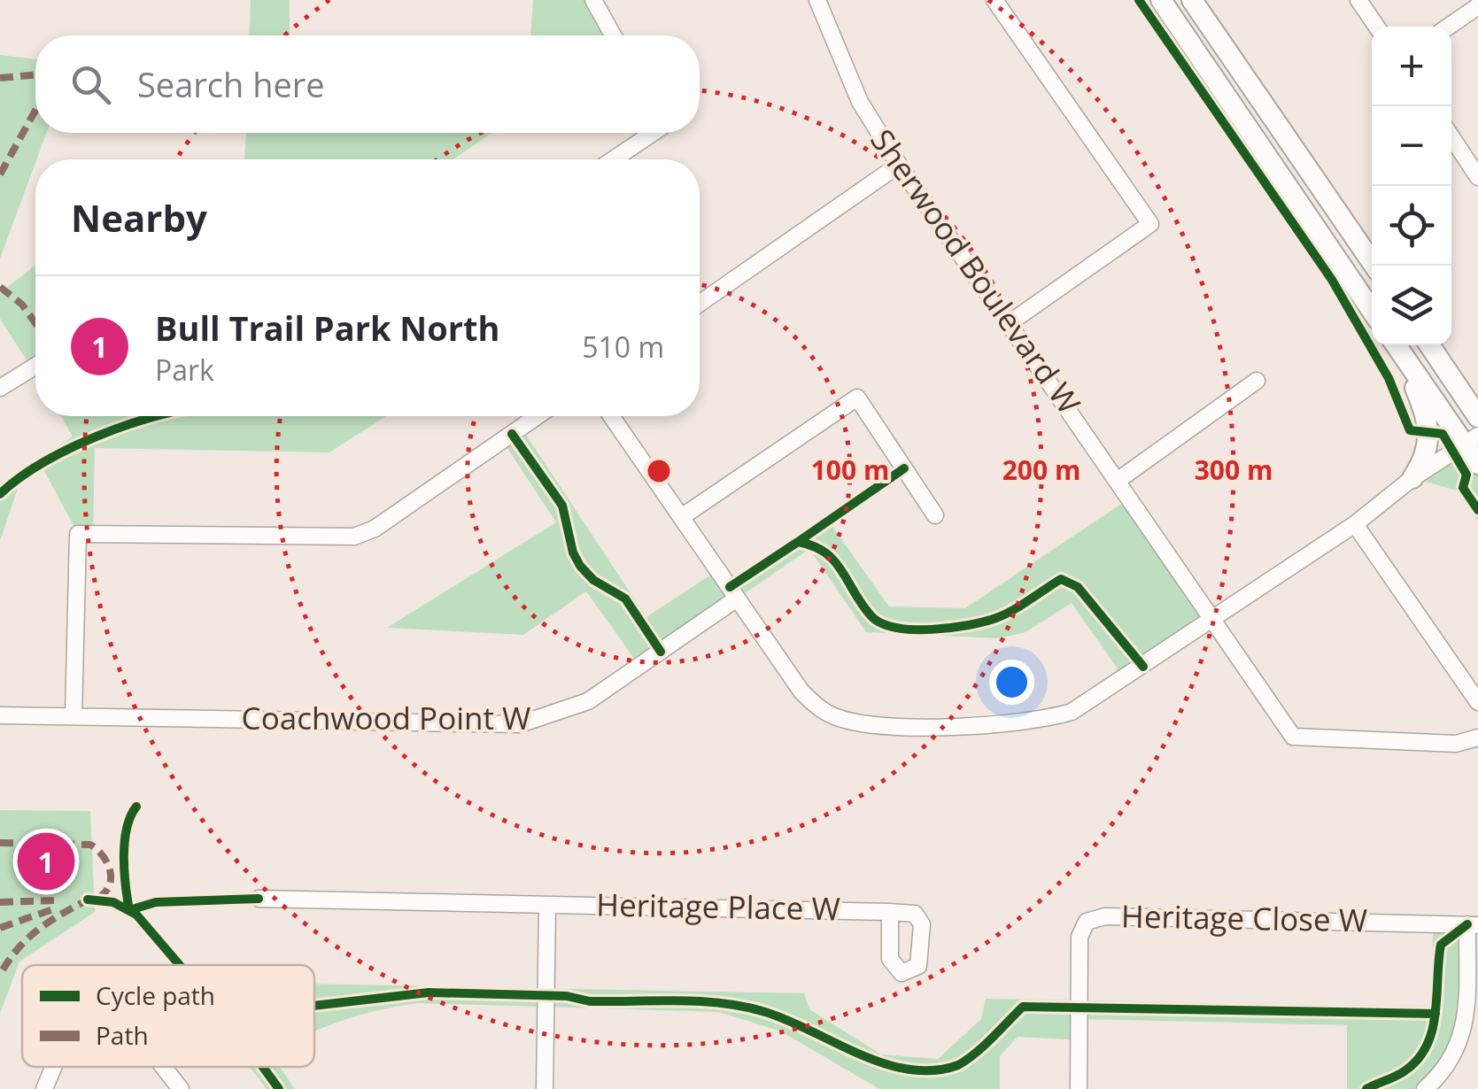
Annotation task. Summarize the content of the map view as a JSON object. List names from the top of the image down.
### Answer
{
  "streets": {
    "street": [
      "Sherwood Boulevard W",
      "Coachwood Point W",
      "Heritage Place W",
      "Heritage Close W"
    ]
  },
  "legend": ["Cycle path", "Path"],
  "page": {
    "map_buttons": ["+", "−"],
    "search": "Search here",
    "heading": "Nearby",
    "list": [
      {
        "mark": "1",
        "name": "Bull Trail Park North",
        "note": "Park",
        "value": "510 m"
      }
    ],
    "pins": "1"
  },
  "rings": ["100 m", "200 m", "300 m"]
}
